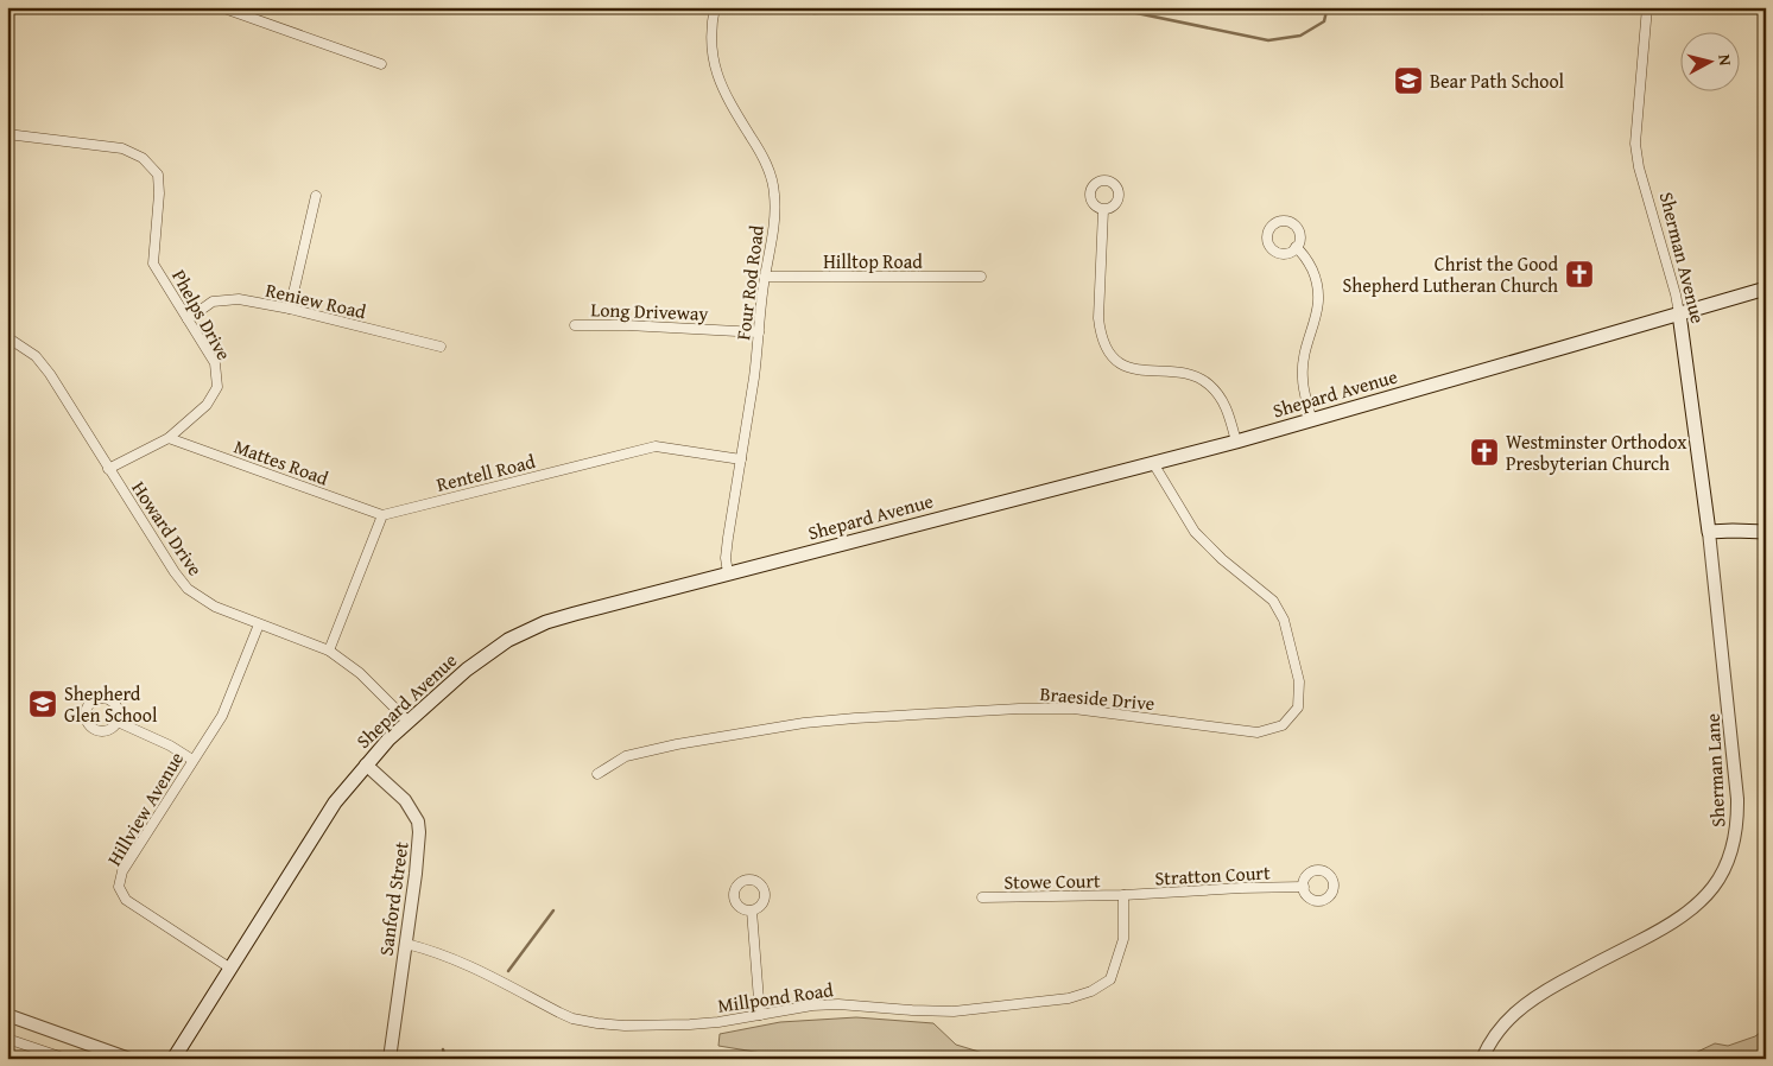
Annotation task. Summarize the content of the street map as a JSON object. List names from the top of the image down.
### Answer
{
  "streets": {
    "main road": ["Sherman Avenue", "Shepard Avenue"],
    "street": [
      "Hilltop Road",
      "Four Rod Road",
      "Reniew Road",
      "Long Driveway",
      "Phelps Drive",
      "Mattes Road",
      "Rentell Road",
      "Howard Drive",
      "Braeside Drive",
      "Sherman Lane",
      "Hillview Avenue",
      "Stratton Court",
      "Stowe Court",
      "Sanford Street",
      "Millpond Road"
    ]
  },
  "crossings": [
    ["Sherman Avenue", "Shepard Avenue"],
    ["Sherman Avenue", "Sherman Lane"],
    ["Hilltop Road", "Four Rod Road"],
    ["Four Rod Road", "Long Driveway"],
    ["Four Rod Road", "Shepard Avenue"],
    ["Four Rod Road", "Rentell Road"],
    ["Reniew Road", "Phelps Drive"],
    ["Phelps Drive", "Mattes Road"],
    ["Phelps Drive", "Howard Drive"],
    ["Shepard Avenue", "Howard Drive"],
    ["Shepard Avenue", "Braeside Drive"],
    ["Shepard Avenue", "Hillview Avenue"],
    ["Shepard Avenue", "Sanford Street"],
    ["Mattes Road", "Rentell Road"],
    ["Howard Drive", "Hillview Avenue"],
    ["Stratton Court", "Stowe Court"],
    ["Stratton Court", "Millpond Road"],
    ["Stowe Court", "Millpond Road"],
    ["Sanford Street", "Millpond Road"]
  ],
  "places": {
    "school or university": ["Bear Path School", "Shepherd Glen School"],
    "church": ["Christ the Good Shepherd Lutheran Church", "Westminster Orthodox Presbyterian Church"]
  },
  "north": "right"
}
